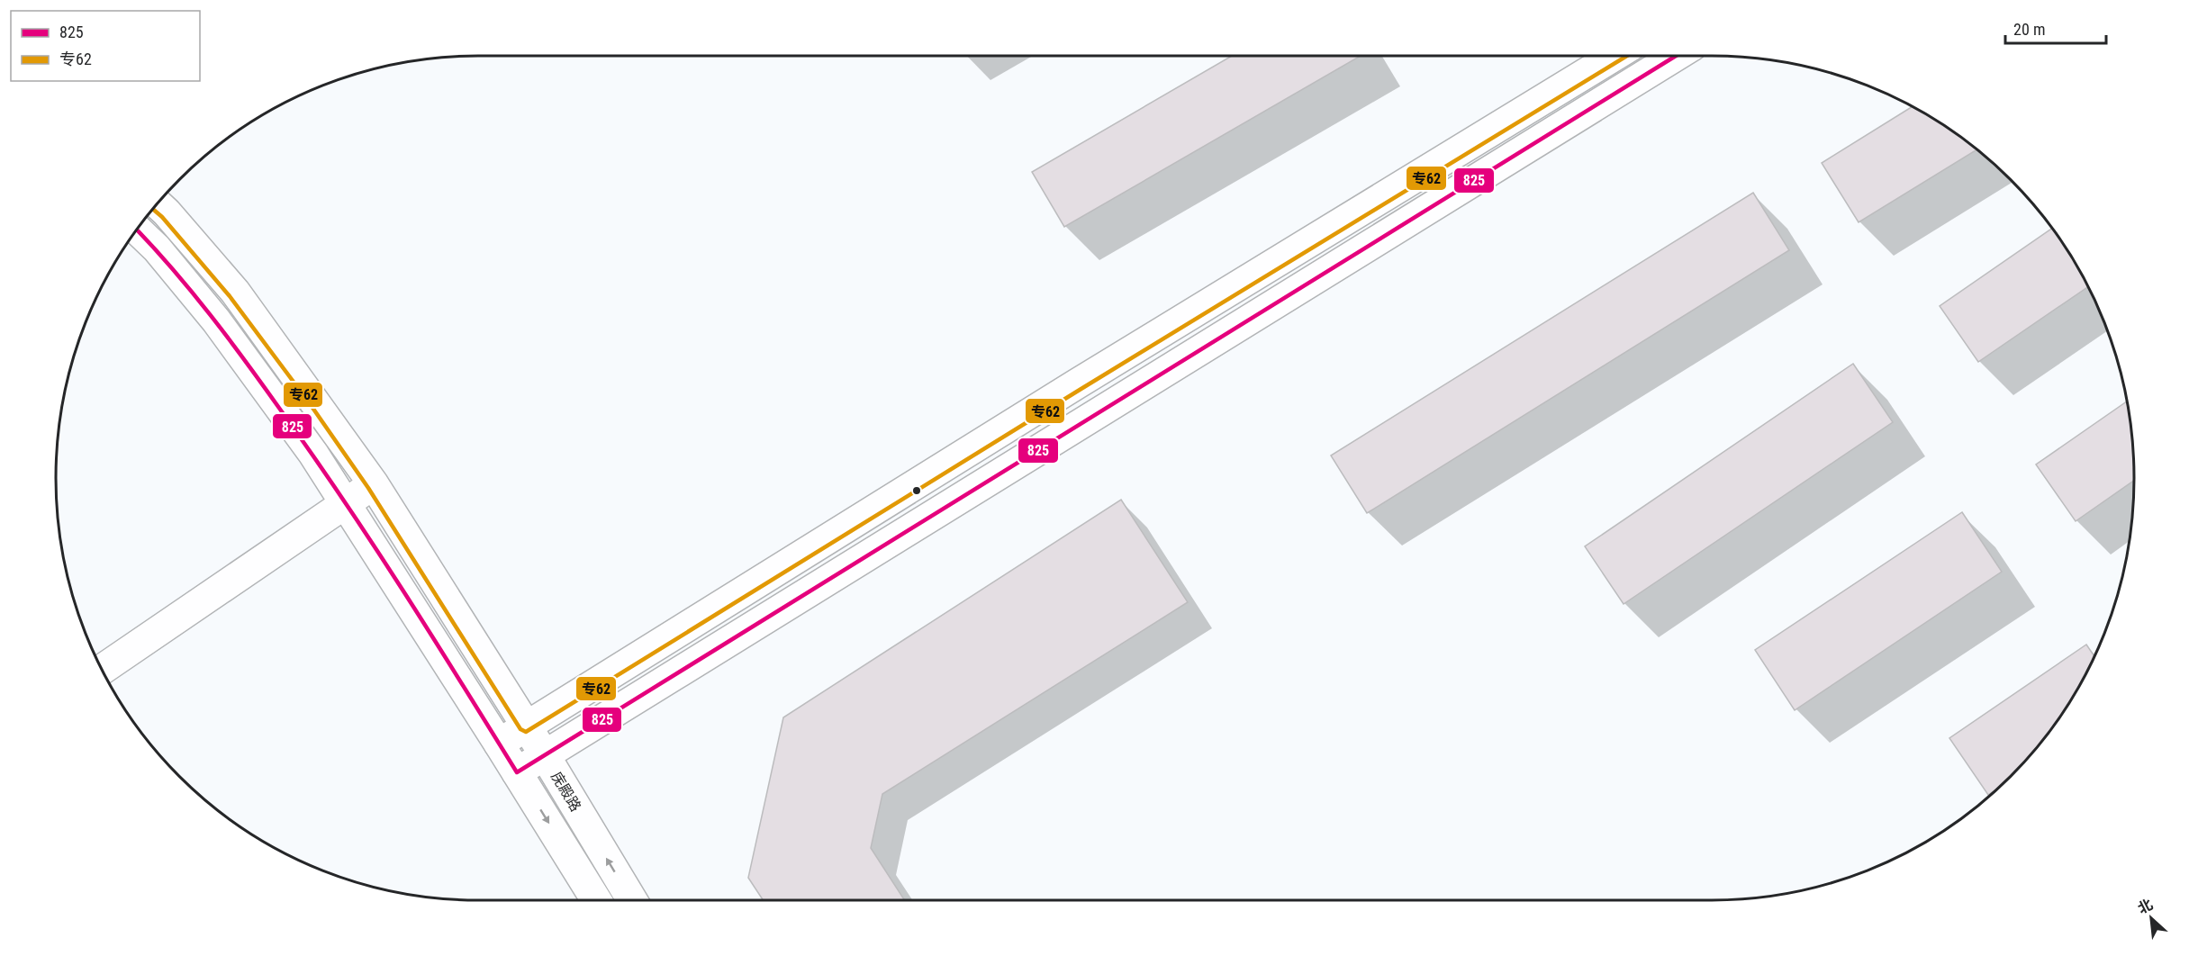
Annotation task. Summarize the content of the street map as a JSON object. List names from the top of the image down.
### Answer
{
  "streets": {
    "street": ["庑殿路"]
  },
  "lines": ["transit line 825", "transit line 专62"],
  "legend": ["825", "专62"],
  "scale_bar": "20 m",
  "north": "top left"
}
